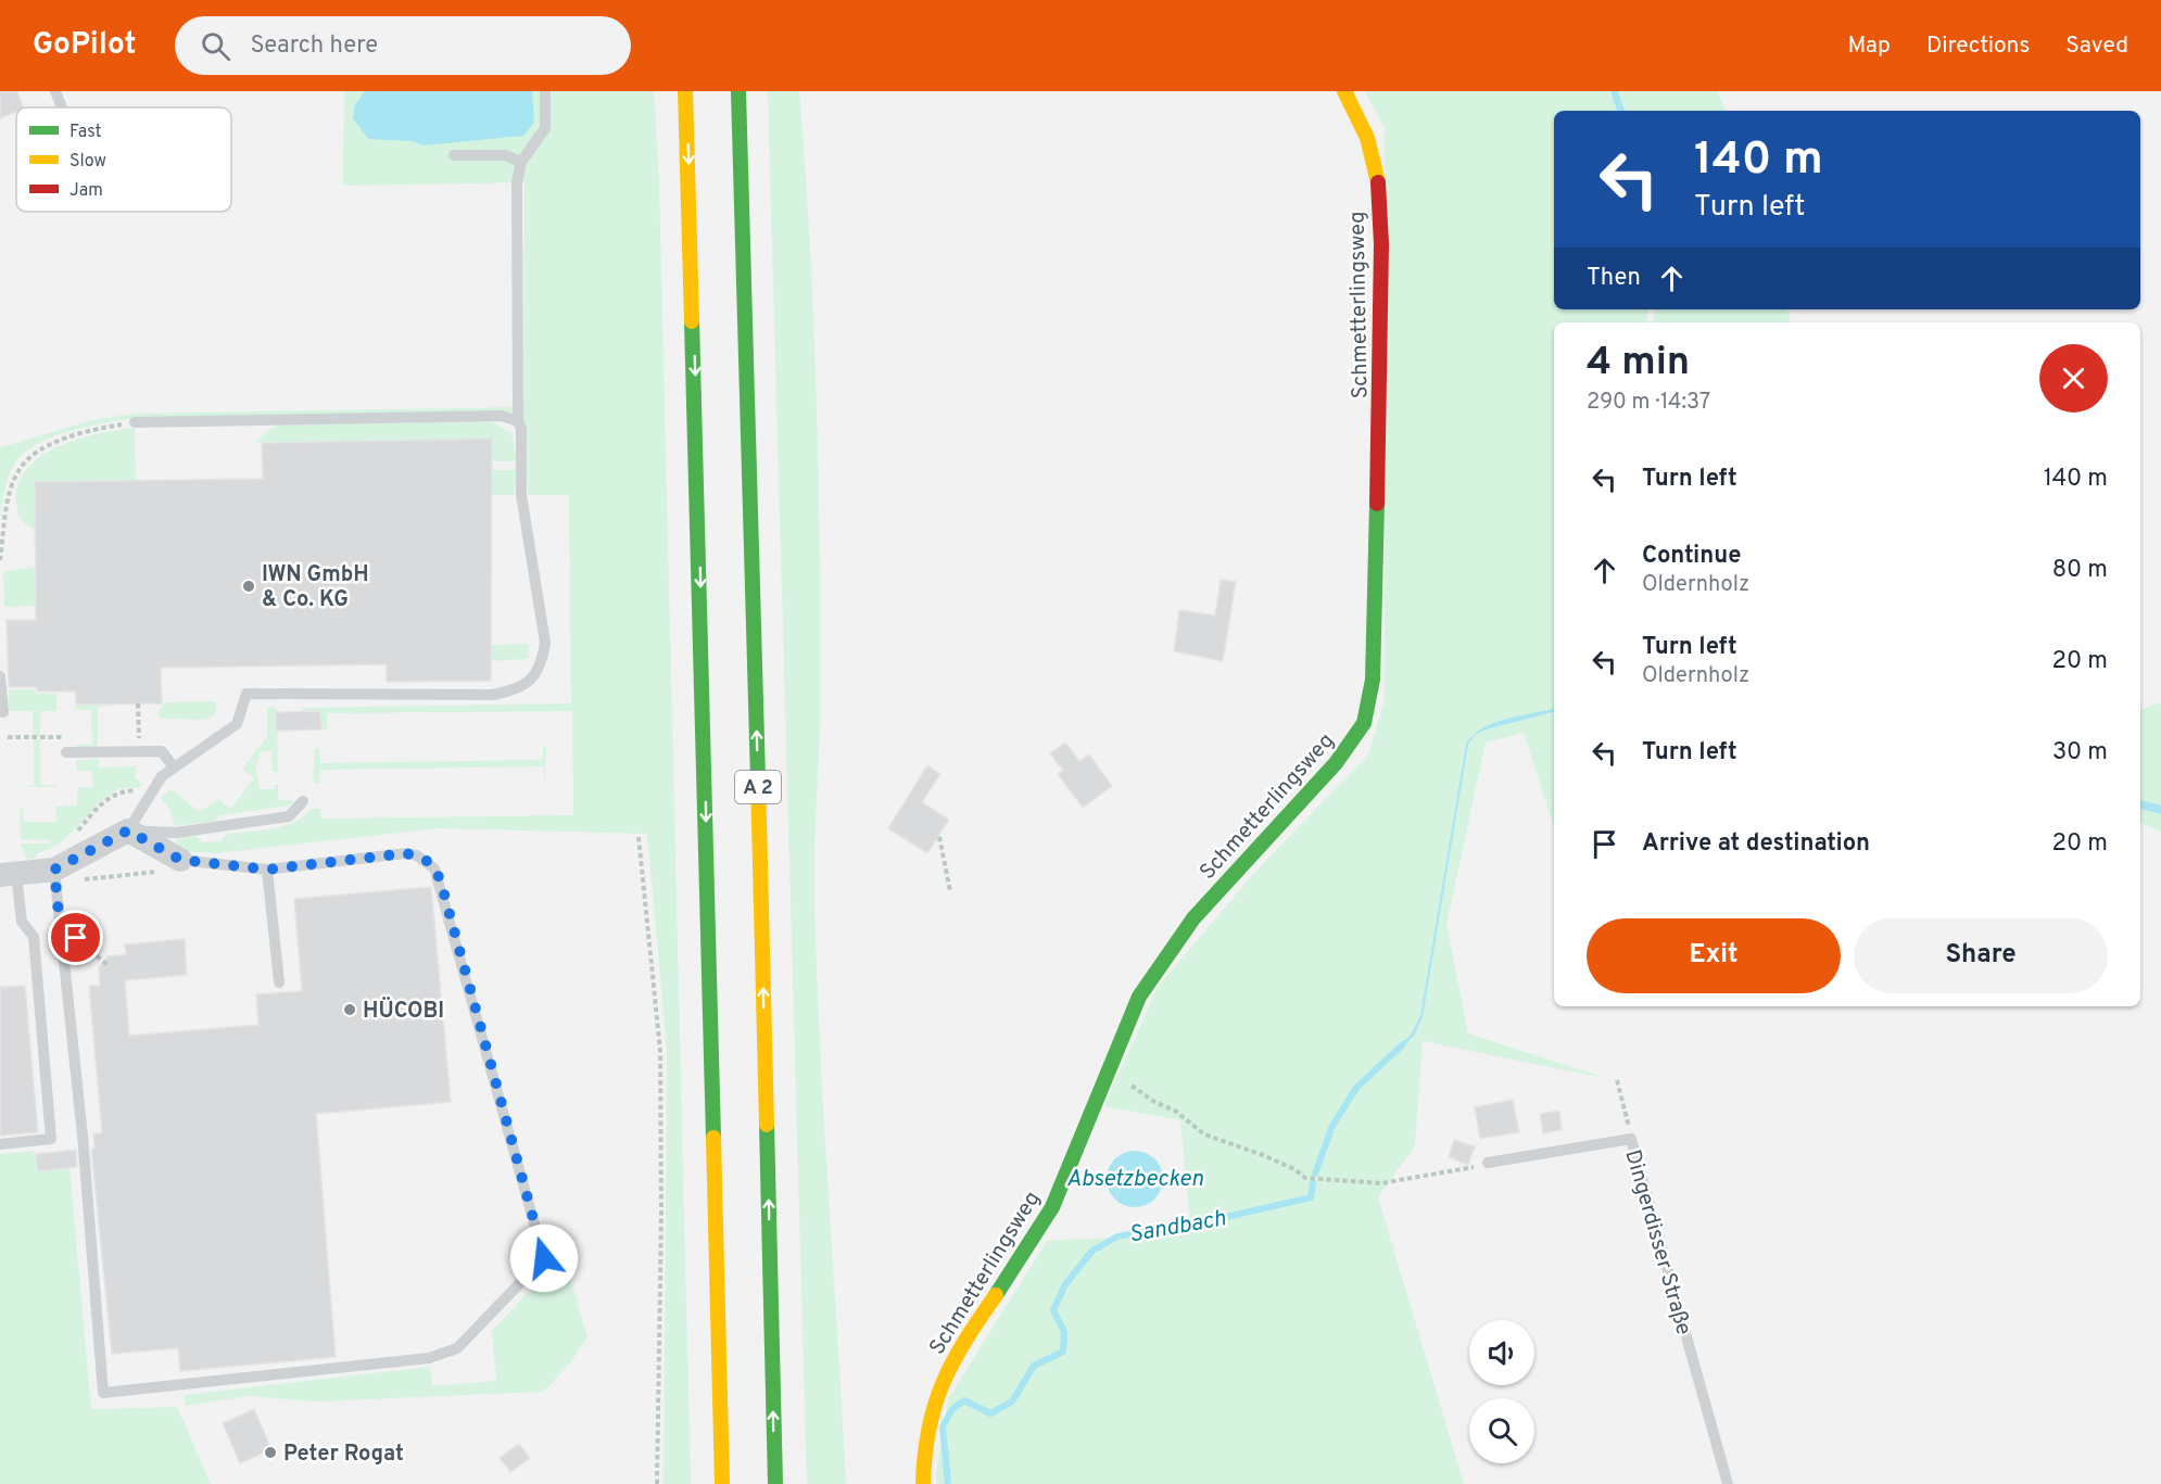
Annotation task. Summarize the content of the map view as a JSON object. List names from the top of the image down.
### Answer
{
  "streets": {
    "main road": ["Schmetterlingsweg", "A 2"],
    "lane": ["Dingerdisser Straße"]
  },
  "water": ["Absetzbecken", "Sandbach"],
  "places": ["IWN GmbH & Co. KG", "HÜCOBI", "Peter Rogat"],
  "legend": ["Fast", "Slow", "Jam"],
  "page": {
    "header": "GoPilot",
    "search": "Search here",
    "nav": ["Map", "Directions", "Saved"],
    "turn": ["140 m", "Turn left"],
    "then": "Then",
    "heading": ["4 min", "290 m · 14:37"],
    "list": [
      {
        "name": "Turn left",
        "value": "140 m"
      },
      {
        "name": "Continue",
        "note": "Oldernholz",
        "value": "80 m"
      },
      {
        "name": "Turn left",
        "note": "Oldernholz",
        "value": "20 m"
      },
      {
        "name": "Turn left",
        "value": "30 m"
      },
      {
        "name": "Arrive at destination",
        "value": "20 m"
      }
    ],
    "buttons": ["Exit", "Share"]
  }
}
